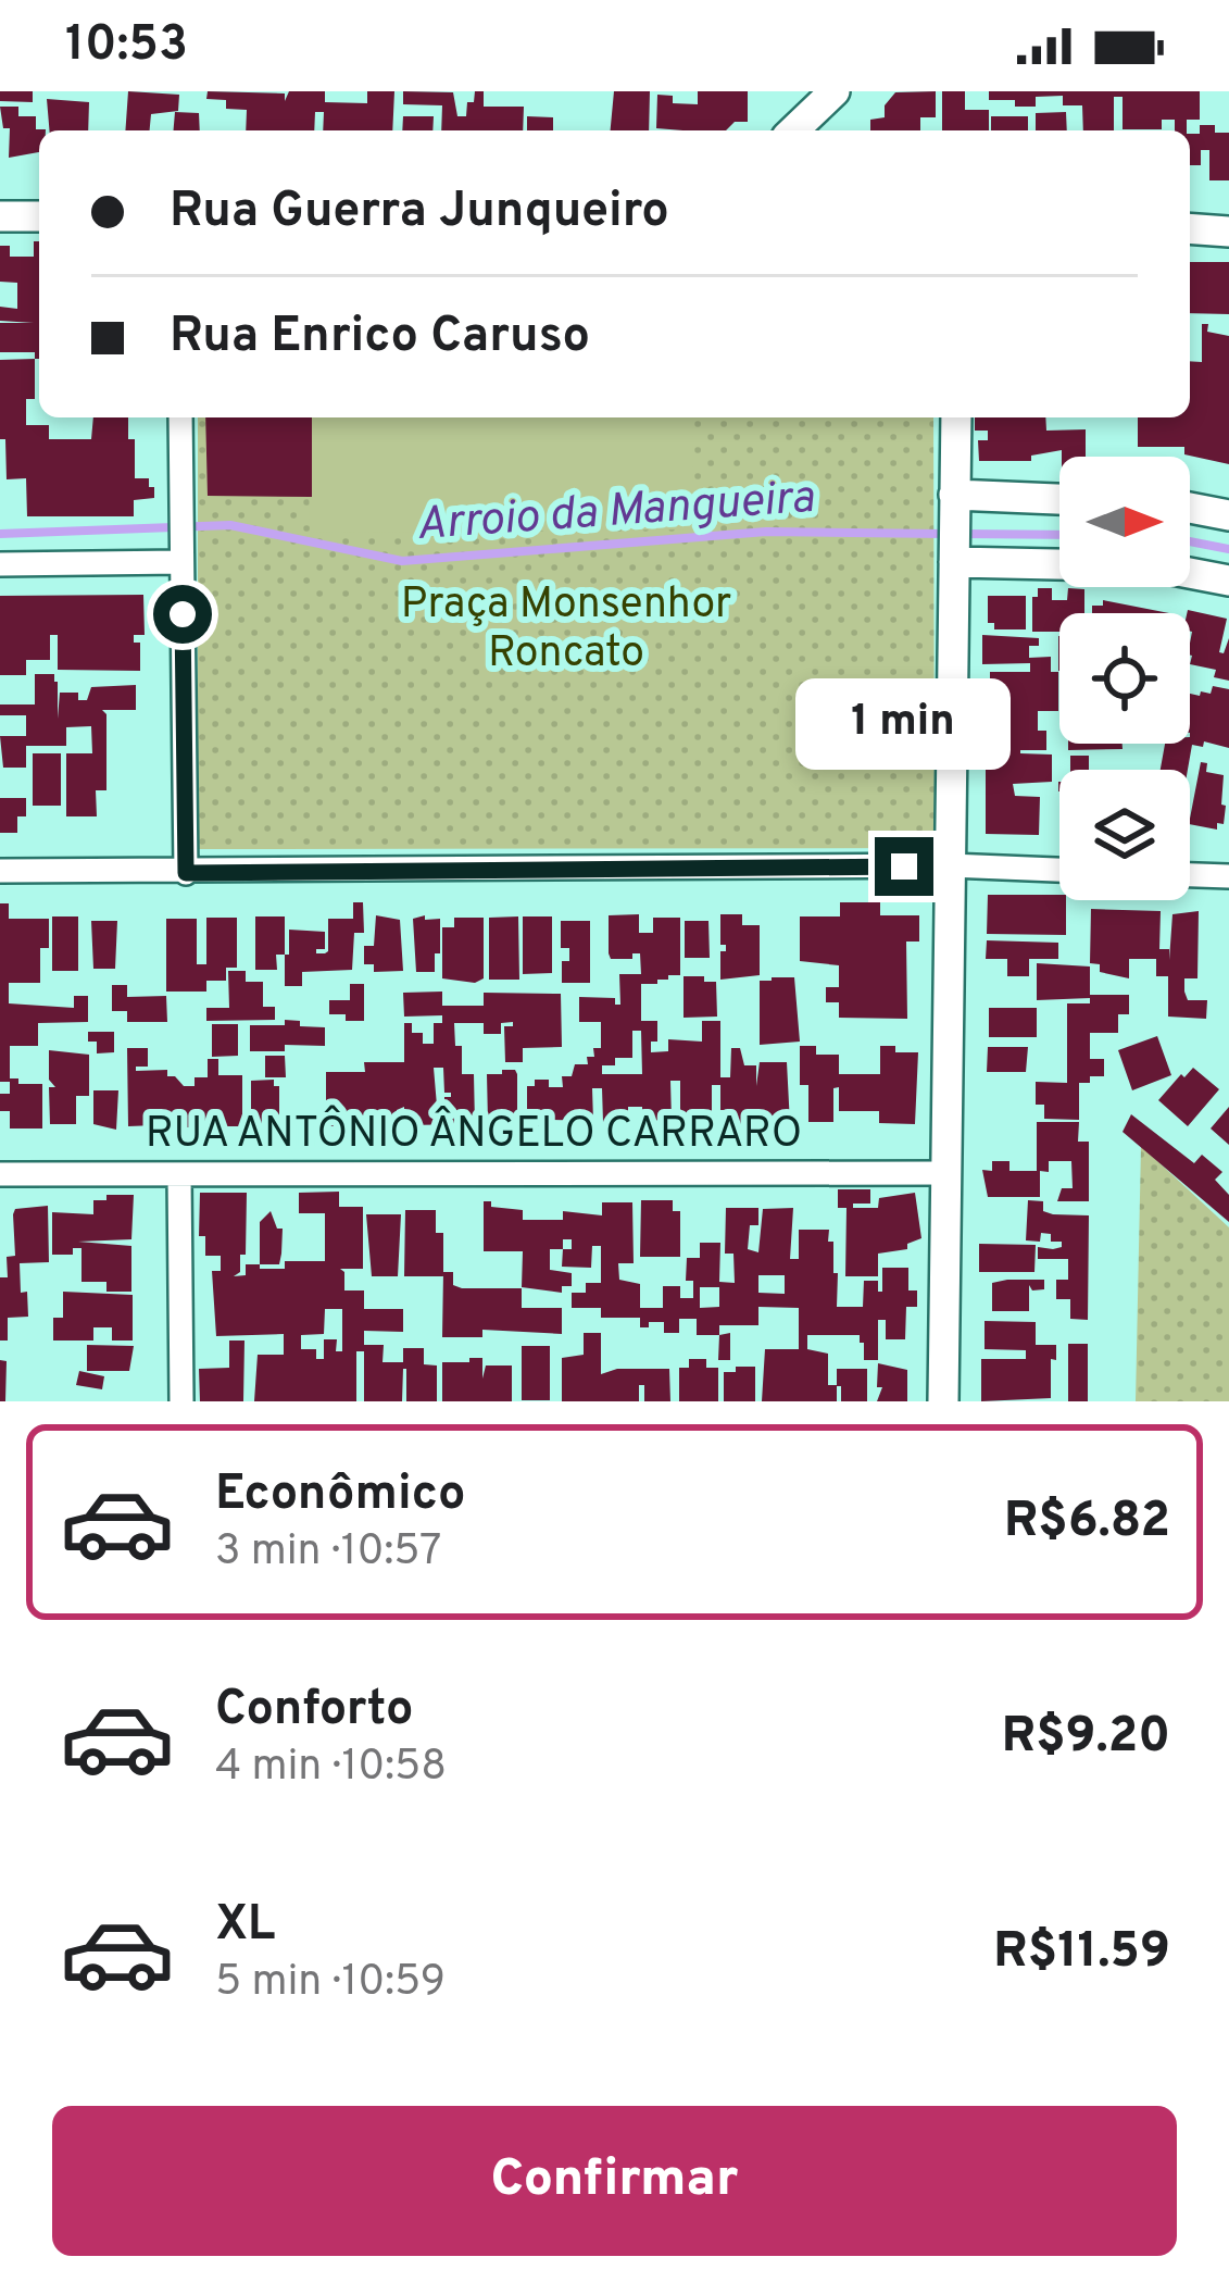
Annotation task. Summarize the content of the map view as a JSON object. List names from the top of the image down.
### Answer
{
  "streets": {
    "street": ["RUA ANTÔNIO ÂNGELO CARRARO"]
  },
  "water": ["Arroio da Mangueira"],
  "parks": ["Praça Monsenhor Roncato"],
  "north": "right",
  "page": {
    "status": "10:53",
    "banner": ["Rua Guerra Junqueiro", "Rua Enrico Caruso"],
    "bubble": "1 min",
    "list": [
      {
        "name": "Econômico",
        "note": "3 min · 10:57",
        "value": "R$6.82"
      },
      {
        "name": "Conforto",
        "note": "4 min · 10:58",
        "value": "R$9.20"
      },
      {
        "name": "XL",
        "note": "5 min · 10:59",
        "value": "R$11.59"
      }
    ],
    "buttons": "Confirmar"
  }
}
